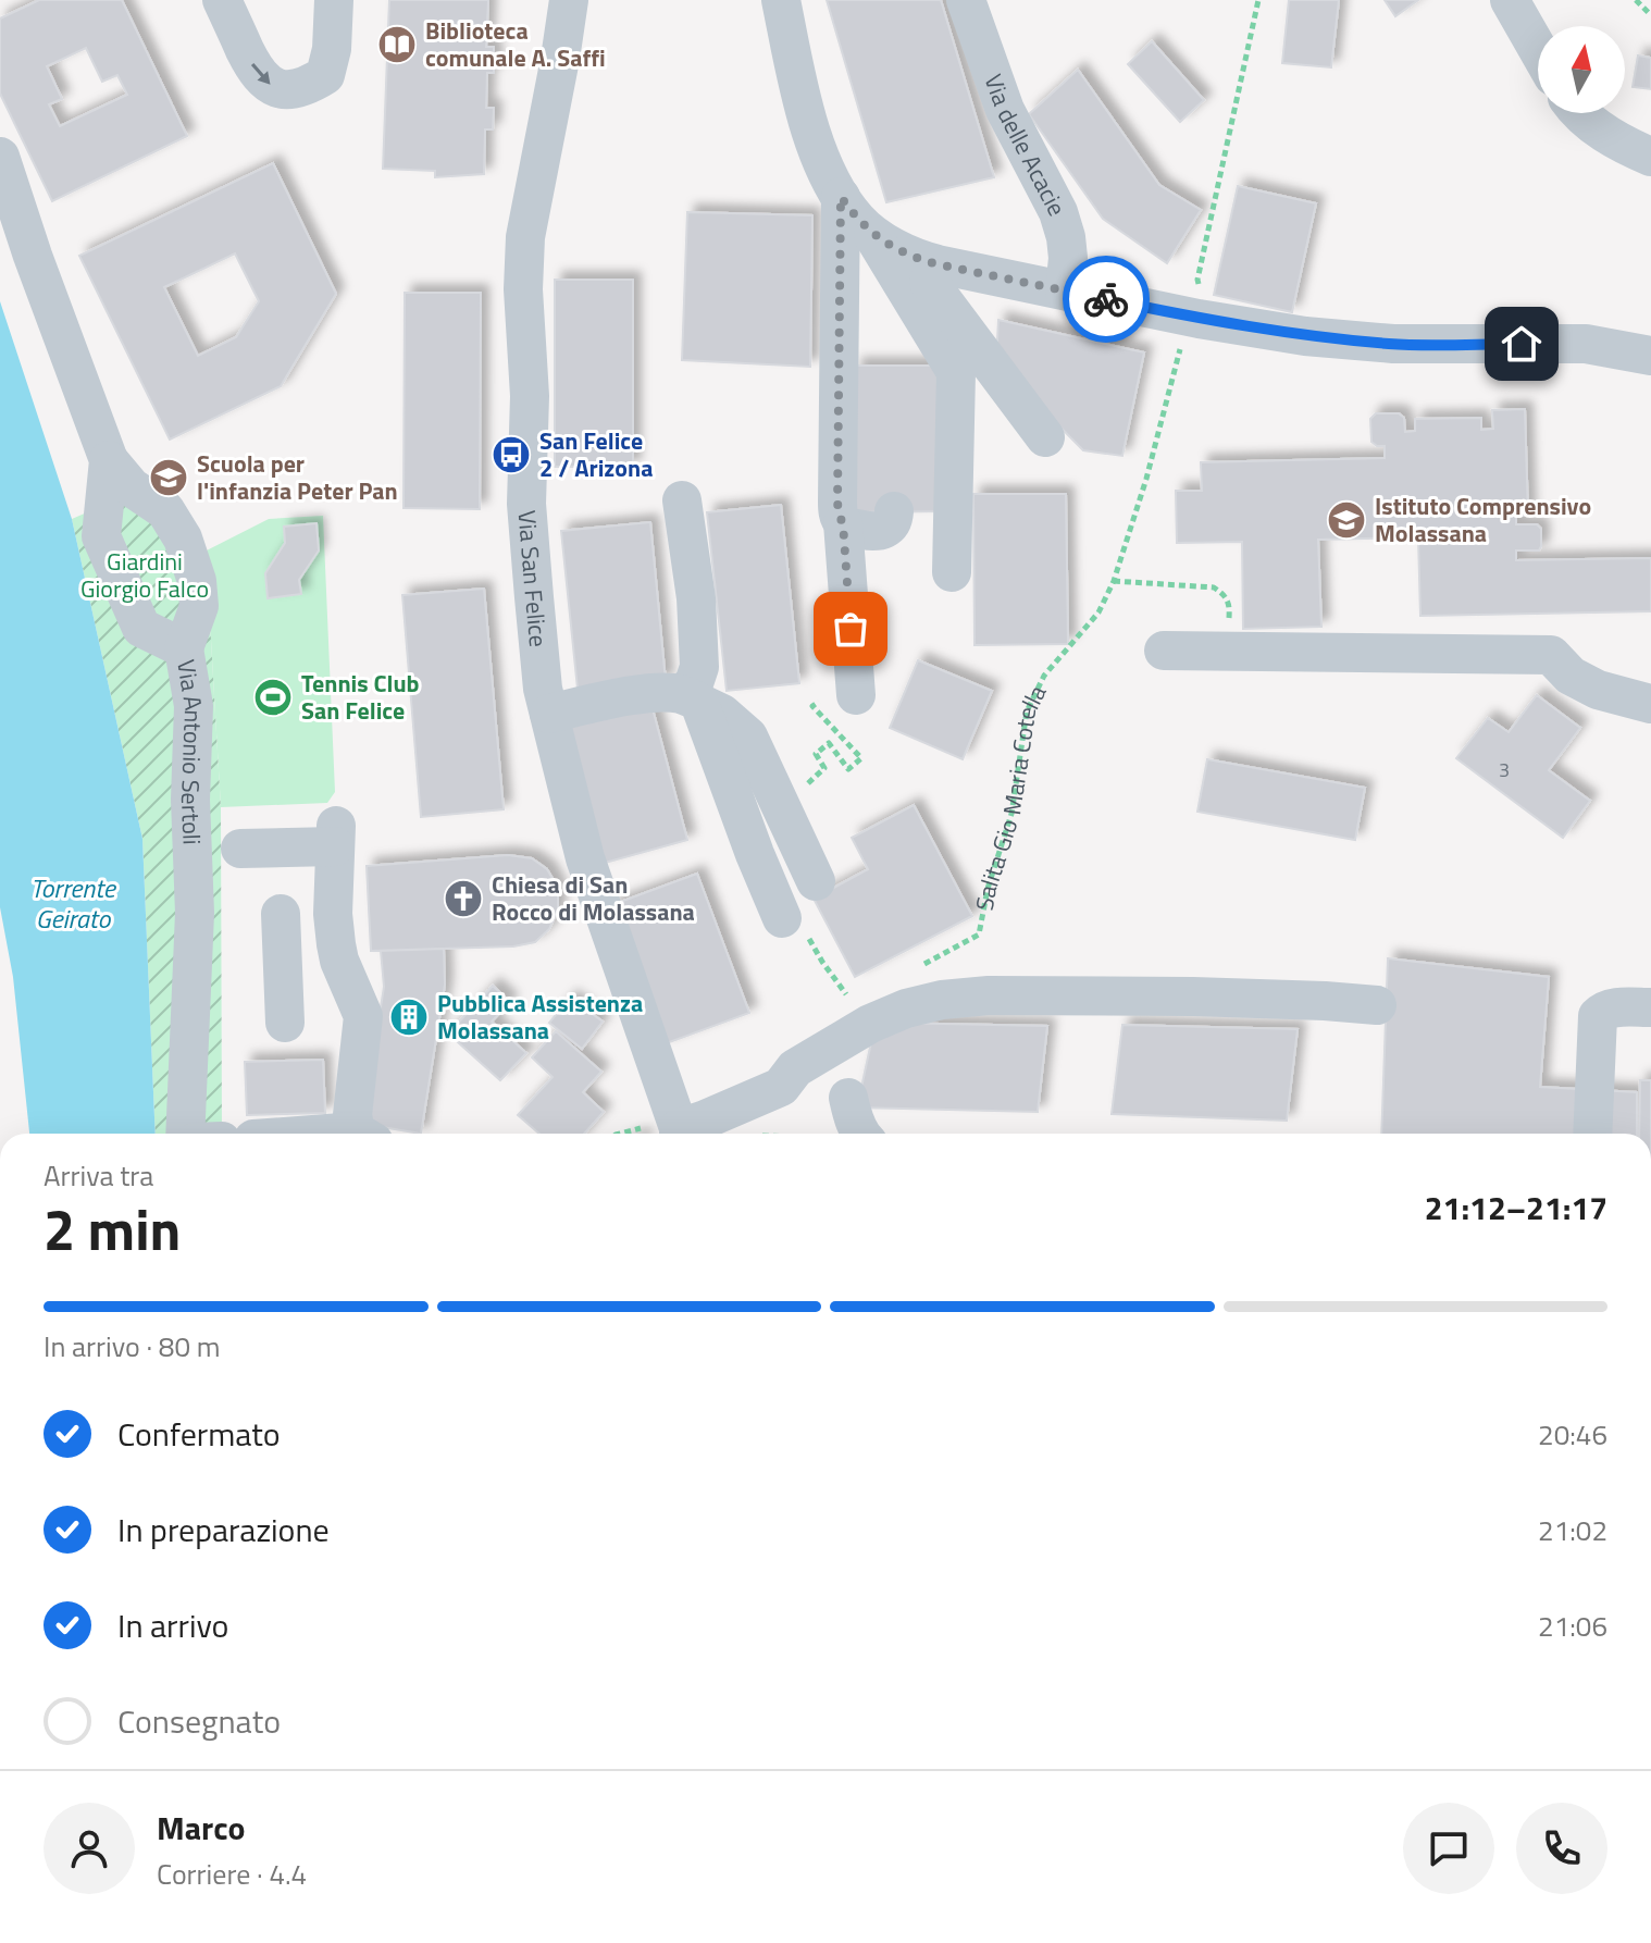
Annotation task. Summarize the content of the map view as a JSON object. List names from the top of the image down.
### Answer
{
  "streets": {
    "street": ["Via delle Acacie", "Via San Felice", "Via Antonio Sertoli"],
    "path": ["Salita Gio Maria Cotella"]
  },
  "water": ["Torrente Geirato"],
  "parks": ["Giardini Giorgio Falco"],
  "places": {
    "library": ["Biblioteca comunale A. Saffi"],
    "bus stop": ["San Felice 2 / Arizona"],
    "school or university": ["Scuola per l'infanzia Peter Pan", "Istituto Comprensivo Molassana"],
    "sports": ["Tennis Club San Felice"],
    "church": ["Chiesa di San Rocco di Molassana"],
    "building": ["Pubblica Assistenza Molassana"]
  },
  "house_numbers": ["3"],
  "north": "top",
  "page": {
    "heading": ["2 min", "Arriva tra", "21:12–21:17"],
    "panel": ["Marco", "Corriere · 4.4"],
    "bar": "In arrivo · 80 m",
    "list": [
      ["Confermato", "20:46"],
      ["In preparazione", "21:02"],
      ["In arrivo", "21:06"],
      "Consegnato"
    ]
  }
}
